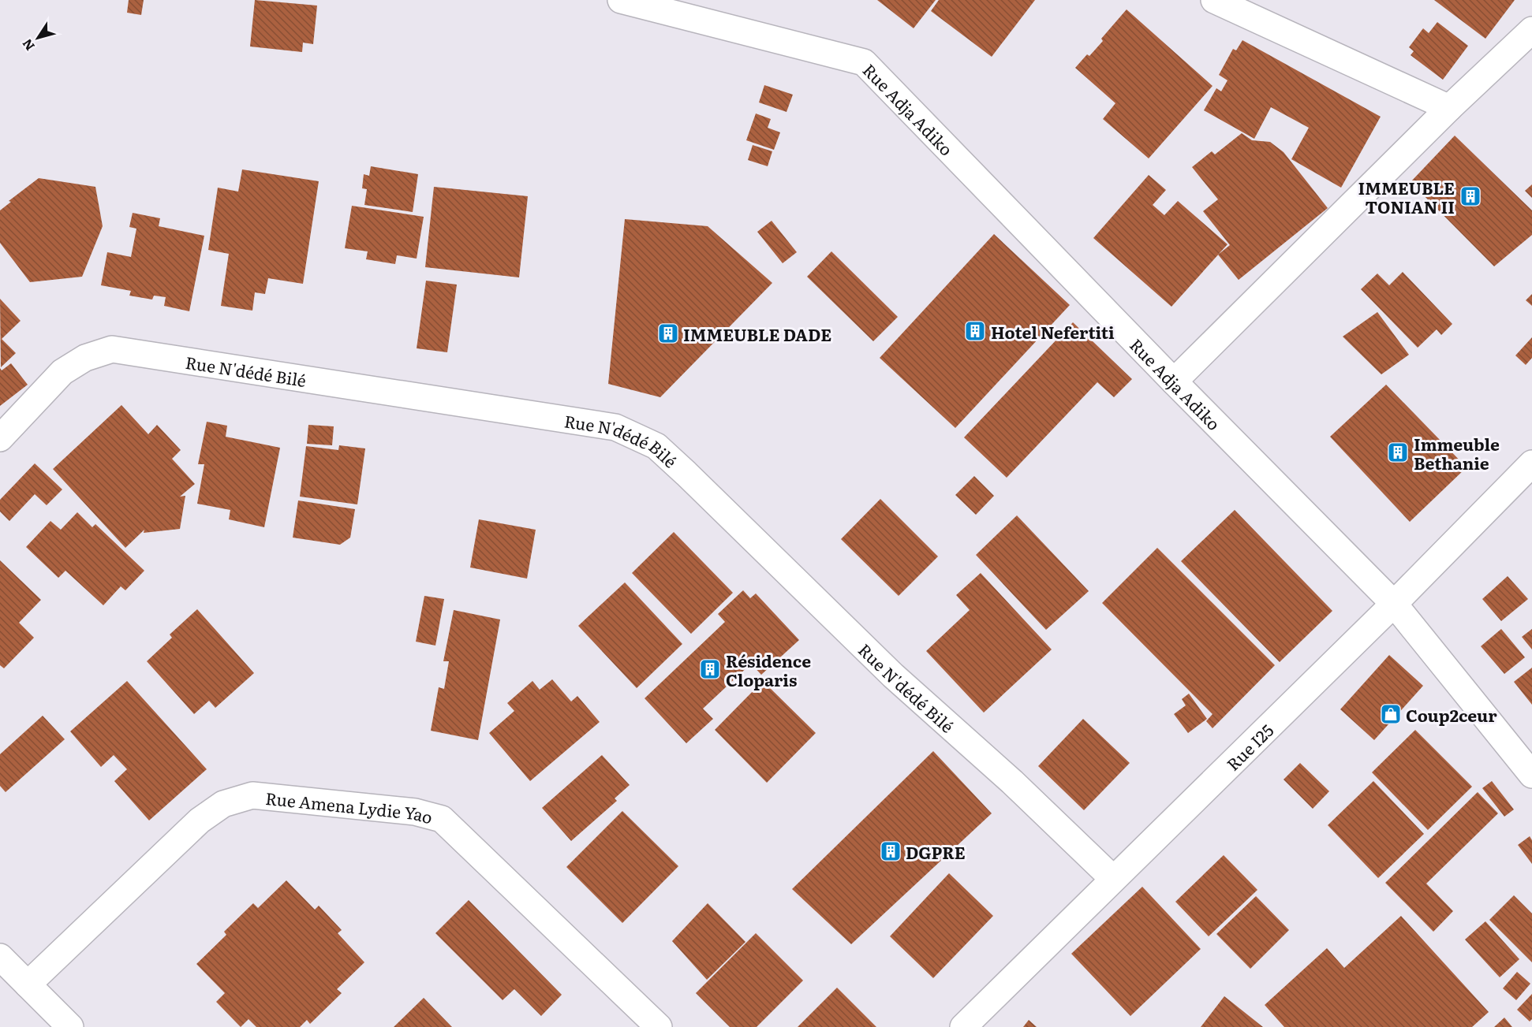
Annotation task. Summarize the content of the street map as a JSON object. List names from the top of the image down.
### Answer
{
  "streets": {
    "street": [
      "Rue Adja Adiko",
      "Rue N'dédé Bilé",
      "Rue I25",
      "Rue Amena Lydie Yao"
    ]
  },
  "crossings": [
    ["Rue Adja Adiko", "Rue I25"],
    ["Rue N'dédé Bilé", "Rue I25"]
  ],
  "places": {
    "building": [
      "IMMEUBLE TONIAN II",
      "Hotel Nefertiti",
      "IMMEUBLE DADE",
      "Immeuble Bethanie",
      "Résidence Cloparis",
      "DGPRE"
    ],
    "shop": ["Coup2ceur"]
  },
  "north": "bottom left"
}
